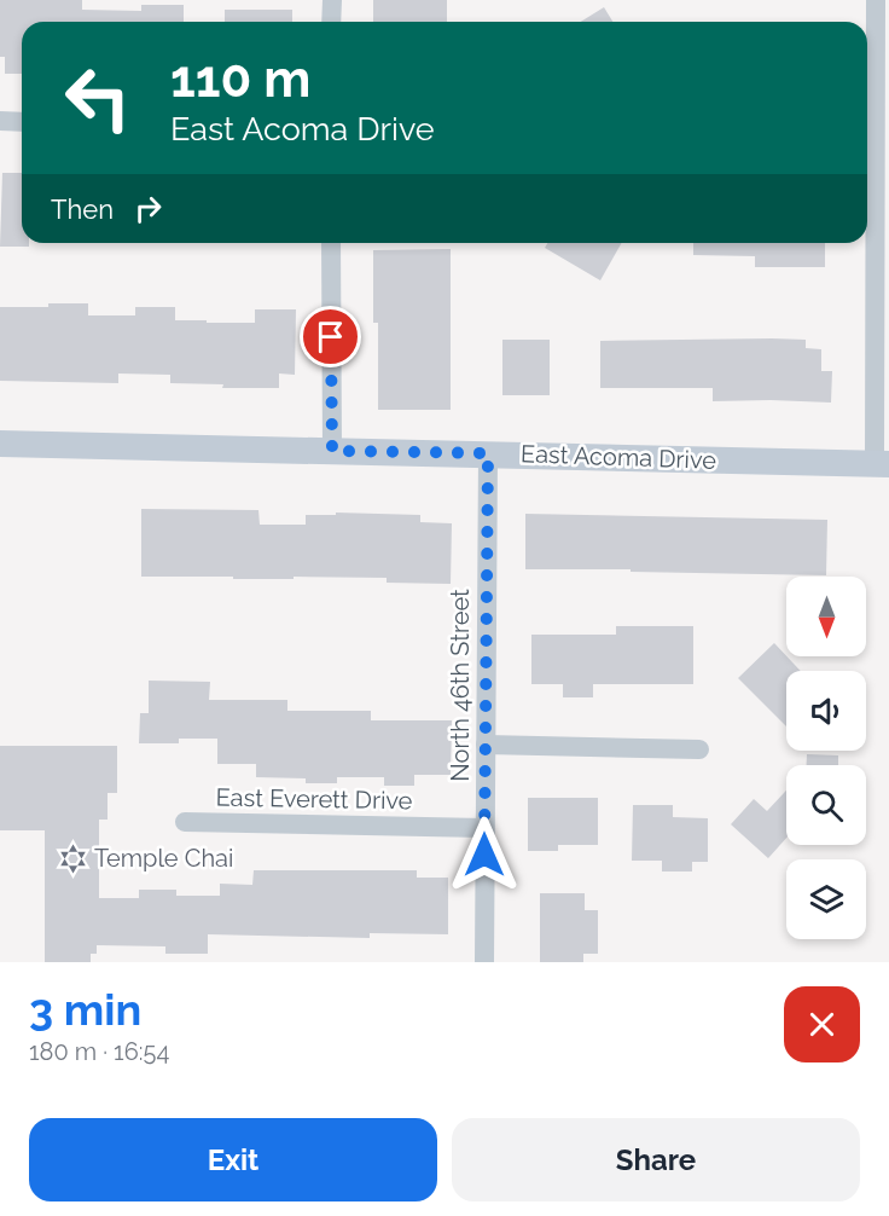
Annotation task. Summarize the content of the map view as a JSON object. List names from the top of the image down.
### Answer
{
  "streets": {
    "street": ["East Acoma Drive", "North 46th Street", "East Everett Drive"]
  },
  "crossings": [
    ["East Acoma Drive", "North 46th Street"],
    ["North 46th Street", "East Everett Drive"]
  ],
  "places": {
    "synagogue": ["Temple Chai"]
  },
  "north": "bottom",
  "page": {
    "turn": ["110 m", "East Acoma Drive"],
    "then": "Then",
    "heading": ["3 min", "180 m · 16:54"],
    "buttons": ["Exit", "Share"]
  }
}
